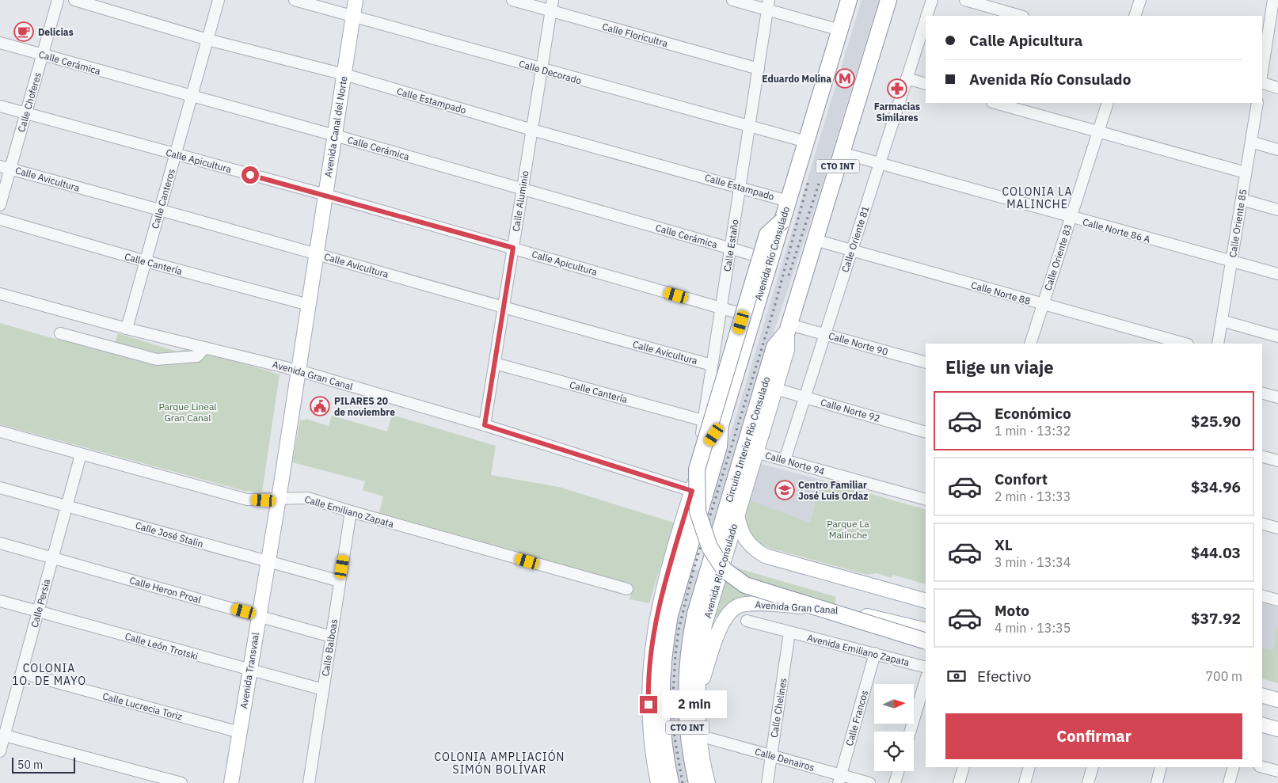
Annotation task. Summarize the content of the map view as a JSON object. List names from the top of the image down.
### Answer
{
  "streets": {
    "highway": ["CTO INT", "Avenida Río Consulado", "Circuito Interior Río Consulado"],
    "main road": ["Avenida Canal del Norte", "Avenida Gran Canal", "Avenida Transvaal"],
    "street": [
      "Calle Floricultra",
      "Calle Cerámica",
      "Calle Decorado",
      "Calle Estampado",
      "Calle Choferes",
      "Calle Apicultura",
      "Calle Avicultura",
      "Calle Canteros",
      "Calle Aluminio",
      "Calle Oriente 85",
      "Calle Norte 86 A",
      "Calle Oriente 81",
      "Calle Estaño",
      "Calle Oriente 83",
      "Calle Cantería",
      "Calle Norte 88",
      "Calle Norte 90",
      "Calle Norte 92",
      "Calle Norte 94",
      "Calle Emiliano Zapata",
      "Calle José Stalin",
      "Calle Heron Proal",
      "Calle Persia",
      "Calle León Trotski",
      "Calle Balboas",
      "Avenida Emiliano Zapata",
      "Calle Lucrecia Toriz",
      "Calle Chelines",
      "Calle Francos",
      "Calle Denairos"
    ]
  },
  "crossings": [
    ["Calle Floricultra", "Calle Aluminio"],
    ["Calle Floricultra", "Calle Estaño"],
    ["Calle Cerámica", "Calle Choferes"],
    ["Calle Cerámica", "Avenida Canal del Norte"],
    ["Calle Cerámica", "Calle Canteros"],
    ["Calle Cerámica", "Calle Aluminio"],
    ["Calle Cerámica", "Calle Estaño"],
    ["Calle Decorado", "Avenida Canal del Norte"],
    ["Calle Decorado", "Calle Aluminio"],
    ["Calle Decorado", "Calle Estaño"],
    ["Calle Decorado", "Avenida Río Consulado"],
    ["Calle Estampado", "Avenida Canal del Norte"],
    ["Calle Estampado", "Calle Canteros"],
    ["Calle Estampado", "Calle Aluminio"],
    ["Calle Estampado", "Calle Estaño"],
    ["Calle Estampado", "Avenida Río Consulado"],
    ["Calle Choferes", "Calle Apicultura"],
    ["Calle Choferes", "Calle Avicultura"],
    ["Avenida Canal del Norte", "Calle Apicultura"],
    ["Avenida Canal del Norte", "Calle Avicultura"],
    ["Avenida Canal del Norte", "Calle Cantería"],
    ["Avenida Canal del Norte", "Avenida Gran Canal"],
    ["Avenida Canal del Norte", "Avenida Transvaal"],
    ["Calle Apicultura", "Calle Canteros"],
    ["Calle Apicultura", "Calle Aluminio"],
    ["Calle Apicultura", "Calle Estaño"],
    ["CTO INT", "Avenida Río Consulado"],
    ["Calle Avicultura", "Calle Canteros"],
    ["Calle Avicultura", "Calle Aluminio"],
    ["Calle Avicultura", "Calle Estaño"],
    ["Calle Canteros", "Calle Cantería"],
    ["Calle Canteros", "Avenida Gran Canal"],
    ["Calle Aluminio", "Calle Cantería"],
    ["Calle Aluminio", "Avenida Gran Canal"],
    ["Calle Oriente 85", "Calle Norte 86 A"],
    ["Calle Norte 86 A", "Calle Oriente 81"],
    ["Calle Norte 86 A", "Avenida Río Consulado"],
    ["Calle Norte 86 A", "Calle Oriente 83"],
    ["Calle Oriente 81", "Calle Norte 88"],
    ["Calle Oriente 81", "Calle Norte 90"],
    ["Calle Oriente 81", "Calle Norte 92"],
    ["Calle Oriente 81", "Calle Norte 94"],
    ["Calle Estaño", "Avenida Río Consulado"],
    ["Calle Estaño", "Calle Cantería"],
    ["Calle Estaño", "Avenida Gran Canal"],
    ["Avenida Río Consulado", "Calle Norte 88"],
    ["Avenida Río Consulado", "Calle Norte 90"],
    ["Avenida Río Consulado", "Avenida Gran Canal"],
    ["Avenida Río Consulado", "Calle Norte 92"],
    ["Avenida Río Consulado", "Circuito Interior Río Consulado"],
    ["Avenida Río Consulado", "Calle Norte 94"],
    ["Avenida Río Consulado", "Calle Denairos"],
    ["Calle Oriente 83", "Calle Norte 88"],
    ["Calle Norte 90", "Circuito Interior Río Consulado"],
    ["Avenida Gran Canal", "Avenida Transvaal"],
    ["Calle Emiliano Zapata", "Calle Persia"],
    ["Calle Emiliano Zapata", "Calle Balboas"],
    ["Calle Emiliano Zapata", "Avenida Transvaal"],
    ["Calle José Stalin", "Calle Persia"],
    ["Calle José Stalin", "Calle Balboas"],
    ["Calle José Stalin", "Avenida Transvaal"],
    ["Calle Heron Proal", "Calle Persia"],
    ["Calle Heron Proal", "Calle Balboas"],
    ["Calle Heron Proal", "Avenida Transvaal"],
    ["Calle Persia", "Calle León Trotski"],
    ["Calle Persia", "Calle Lucrecia Toriz"],
    ["Calle León Trotski", "Calle Balboas"],
    ["Calle León Trotski", "Avenida Transvaal"],
    ["Avenida Emiliano Zapata", "Calle Chelines"],
    ["Avenida Emiliano Zapata", "Calle Francos"],
    ["Avenida Transvaal", "Calle Lucrecia Toriz"],
    ["Calle Chelines", "Calle Denairos"],
    ["Calle Francos", "Calle Denairos"]
  ],
  "districts": ["COLONIA LA MALINCHE", "COLONIA 1O. DE MAYO", "COLONIA AMPLIACIÓN SIMÓN BOLÍVAR"],
  "parks": ["Parque Lineal Gran Canal", "Parque La Malinche"],
  "places": {
    "cafe": ["Delicias"],
    "metro station": ["Eduardo Molina"],
    "pharmacy": ["Farmacias Similares"],
    "public building": ["PILARES 20 de noviembre"],
    "school or university": ["Centro Familiar José Luis Ordaz"]
  },
  "scale_bar": "50 m",
  "north": "right",
  "page": {
    "banner": ["Calle Apicultura", "Avenida Río Consulado"],
    "heading": "Elige un viaje",
    "list": [
      {
        "name": "Económico",
        "note": "1 min · 13:32",
        "value": "$25.90"
      },
      {
        "name": "Confort",
        "note": "2 min · 13:33",
        "value": "$34.96"
      },
      {
        "name": "XL",
        "note": "3 min · 13:34",
        "value": "$44.03"
      },
      {
        "name": "Moto",
        "note": "4 min · 13:35",
        "value": "$37.92"
      }
    ],
    "pay": ["Efectivo", "700 m"],
    "bubble": "2 min",
    "buttons": "Confirmar",
    "scale": "50 m"
  }
}
